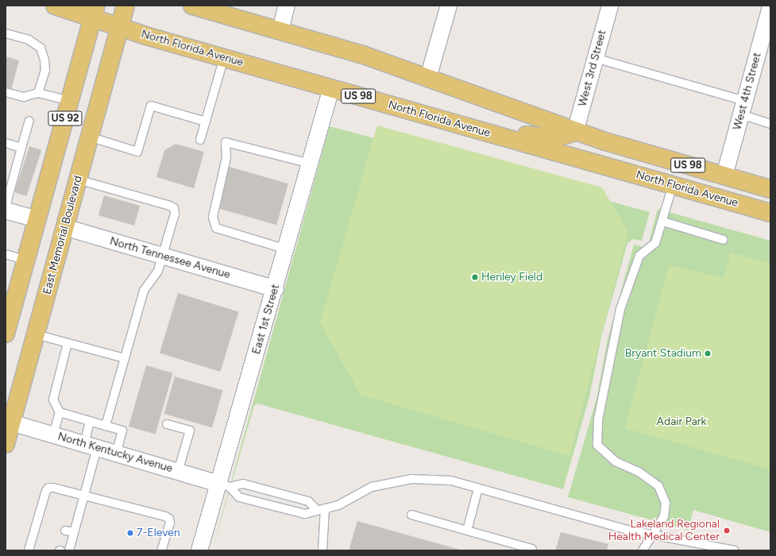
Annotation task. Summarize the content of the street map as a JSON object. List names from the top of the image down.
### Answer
{
  "streets": {
    "main road": [
      "North Florida Avenue",
      "US 98",
      "US 92",
      "East Memorial Boulevard"
    ],
    "street": [
      "West 3rd Street",
      "West 4th Street",
      "North Tennessee Avenue",
      "East 1st Street",
      "North Kentucky Avenue"
    ]
  },
  "crossings": [
    ["North Florida Avenue", "West 3rd Street"],
    ["North Florida Avenue", "West 4th Street"],
    ["North Florida Avenue", "US 92"],
    ["North Florida Avenue", "East Memorial Boulevard"],
    ["North Florida Avenue", "East 1st Street"],
    ["US 92", "East Memorial Boulevard"],
    ["East Memorial Boulevard", "North Tennessee Avenue"],
    ["East Memorial Boulevard", "North Kentucky Avenue"],
    ["North Tennessee Avenue", "East 1st Street"],
    ["East 1st Street", "North Kentucky Avenue"]
  ],
  "parks": ["Adair Park"],
  "places": [
    "Henley Field",
    "Bryant Stadium",
    "Lakeland Regional Health Medical Center",
    "7-Eleven"
  ]
}
